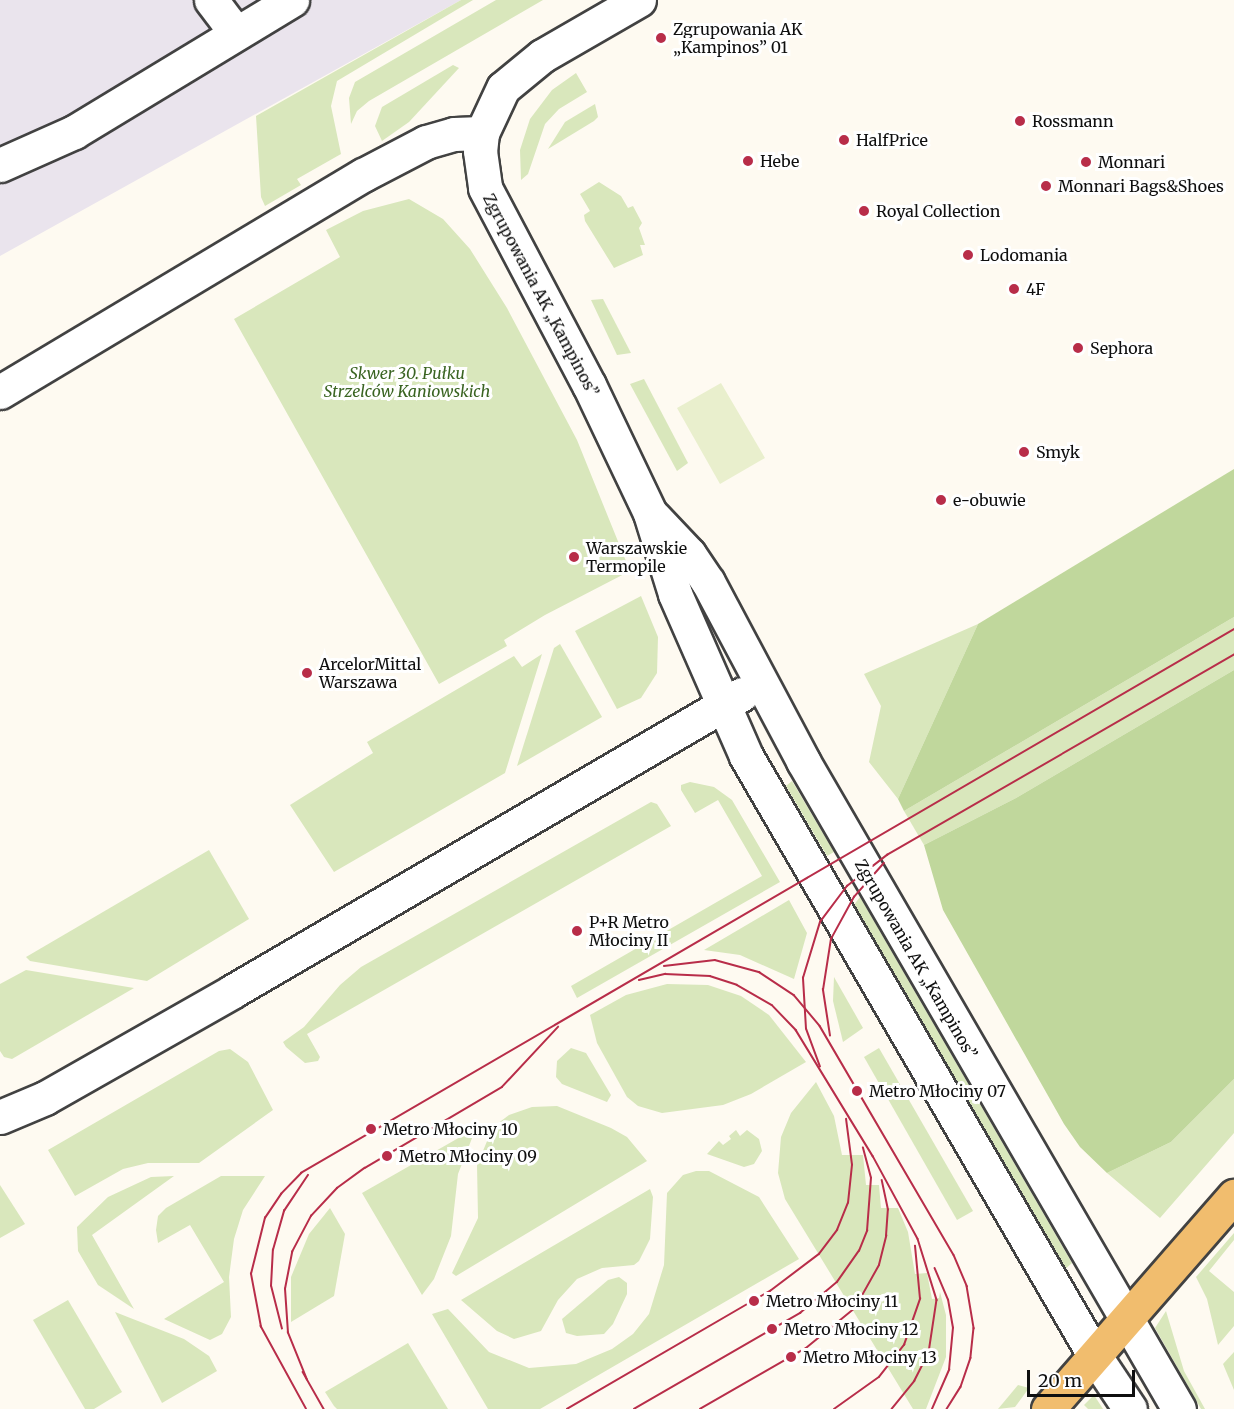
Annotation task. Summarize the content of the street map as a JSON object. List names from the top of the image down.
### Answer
{
  "streets": {
    "street": ["Zgrupowania AK „Kampinos”"]
  },
  "parks": ["Skwer 30. Pułku Strzelców Kaniowskich"],
  "places": [
    "Zgrupowania AK „Kampinos” 01",
    "Rossmann",
    "HalfPrice",
    "Hebe",
    "Monnari",
    "Monnari Bags&Shoes",
    "Royal Collection",
    "Lodomania",
    "4F",
    "Sephora",
    "Smyk",
    "e-obuwie",
    "Warszawskie Termopile",
    "ArcelorMittal Warszawa",
    "P+R Metro Młociny II",
    "Metro Młociny 07",
    "Metro Młociny 10",
    "Metro Młociny 09",
    "Metro Młociny 11",
    "Metro Młociny 12",
    "Metro Młociny 13"
  ],
  "scale_bar": "20 m"
}
